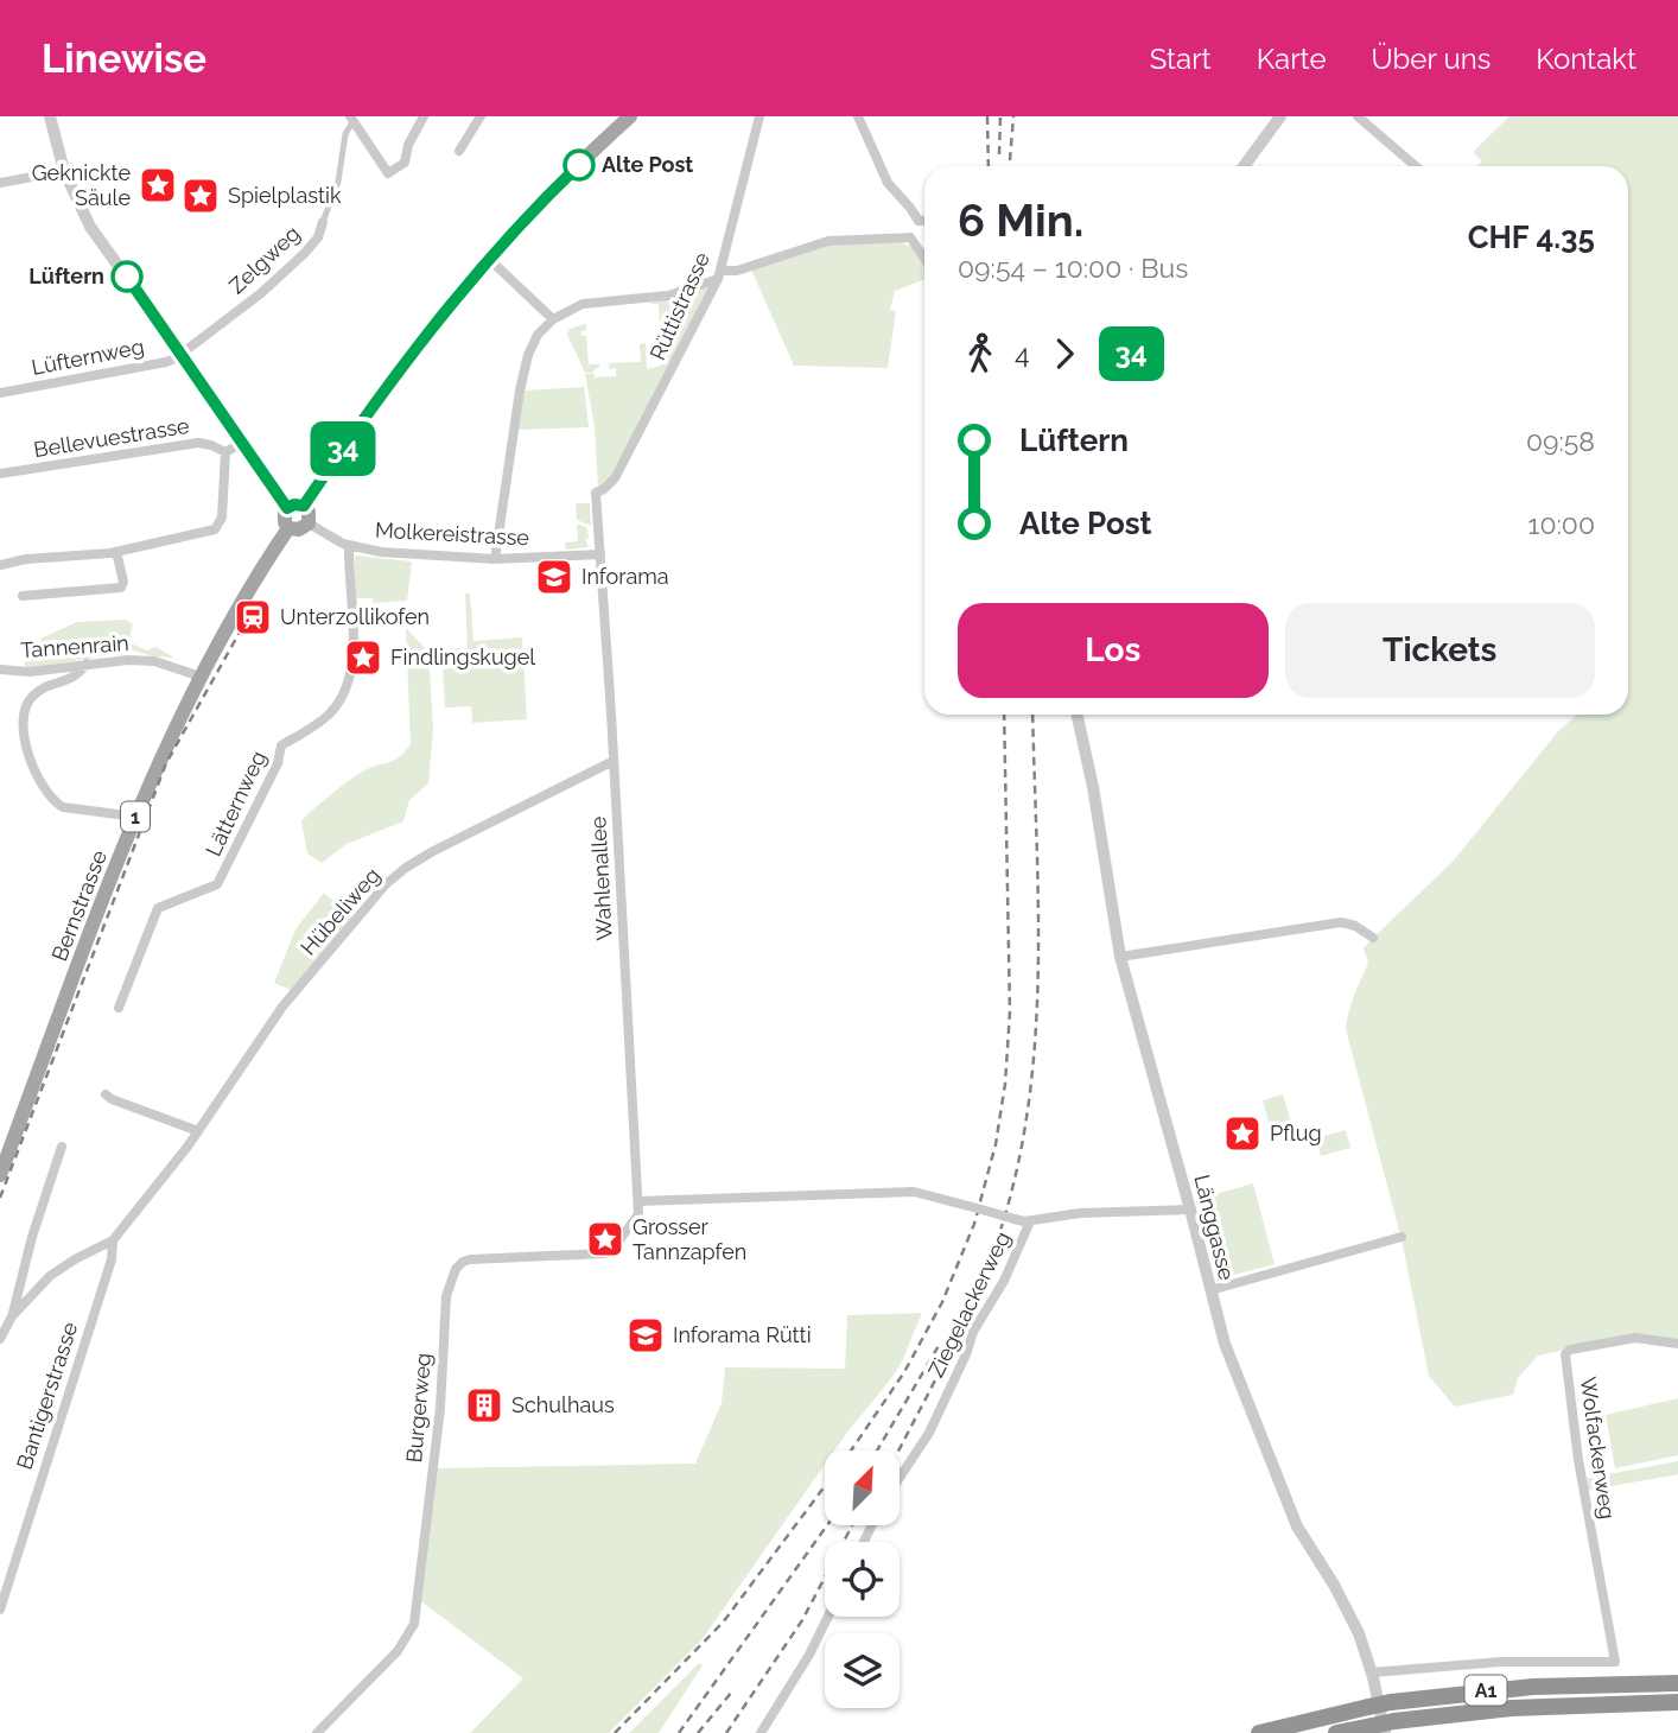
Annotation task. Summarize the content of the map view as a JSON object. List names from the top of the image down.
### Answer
{
  "streets": {
    "highway": ["A1"],
    "main road": ["1", "Bernstrasse"],
    "street": [
      "Zelgweg",
      "Rüttistrasse",
      "Lüfternweg",
      "Bellevuestrasse",
      "Molkereistrasse",
      "Tannenrain",
      "Lätternweg",
      "Wahlenallee",
      "Hübeliweg",
      "Länggasse",
      "Ziegelackerweg",
      "Bantigerstrasse",
      "Burgerweg",
      "Wolfackerweg"
    ]
  },
  "crossings": [
    ["Zelgweg", "Lüfternweg"],
    ["Rüttistrasse", "Wahlenallee"],
    ["Molkereistrasse", "Lätternweg"],
    ["Molkereistrasse", "Wahlenallee"],
    ["Molkereistrasse", "Bernstrasse"],
    ["Tannenrain", "Bernstrasse"],
    ["Wahlenallee", "Hübeliweg"],
    ["Wahlenallee", "Burgerweg"],
    ["Hübeliweg", "Bantigerstrasse"],
    ["Länggasse", "Ziegelackerweg"],
    ["Länggasse", "Wolfackerweg"],
    ["Länggasse", "A1"]
  ],
  "places": {
    "other": ["Alte Post", "Lüftern"],
    "place": [
      "Geknickte Säule",
      "Spielplastik",
      "Findlingskugel",
      "Pflug",
      "Grosser Tannzapfen"
    ],
    "school or university": ["Inforama", "Inforama Rütti"],
    "station": ["Unterzollikofen"],
    "building": ["Schulhaus"]
  },
  "lines": ["bus line 34"],
  "north": "top right",
  "page": {
    "header": "Linewise",
    "nav": [
      "Start",
      "Karte",
      "Über uns",
      "Kontakt"
    ],
    "on_map": "34",
    "heading": ["6 Min.", "09:54 – 10:00 · Bus", "CHF 4.35"],
    "legs": ["4", "34"],
    "list": [
      {
        "name": "Lüftern",
        "value": "09:58"
      },
      {
        "name": "Alte Post",
        "value": "10:00"
      }
    ],
    "buttons": ["Los", "Tickets"]
  }
}
